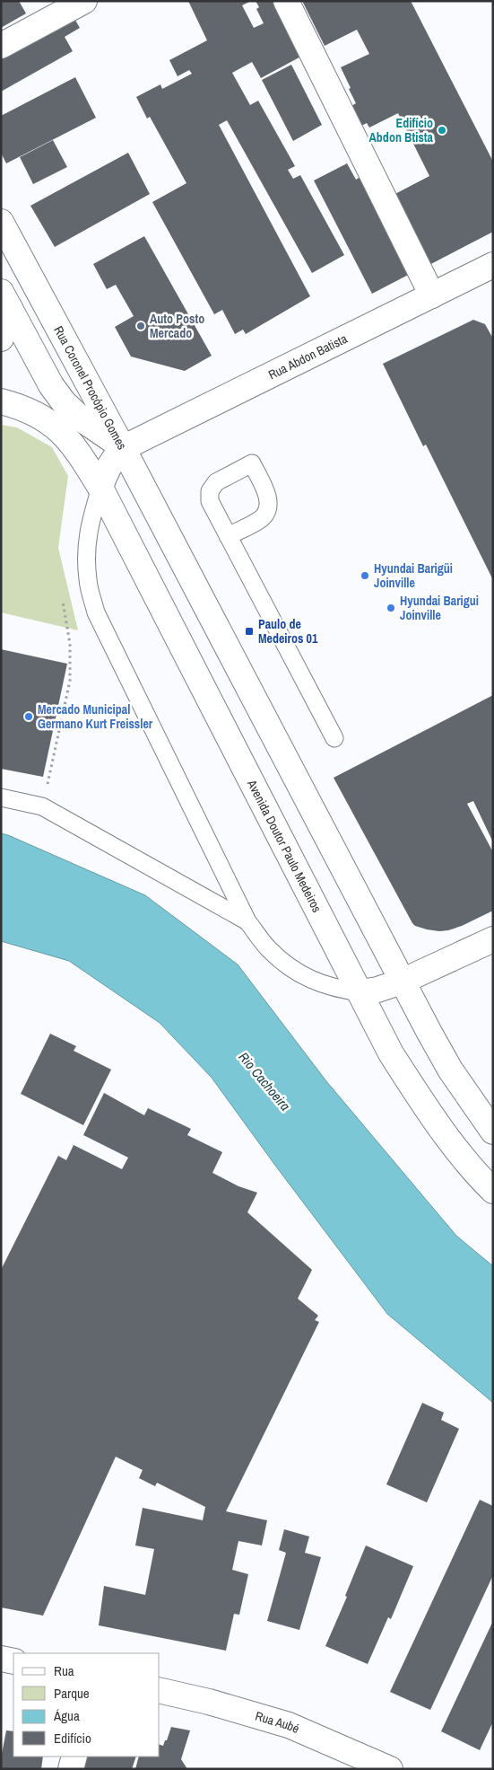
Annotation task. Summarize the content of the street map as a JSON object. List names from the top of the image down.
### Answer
{
  "streets": {
    "main road": [
      "Rua Abdon Batista",
      "Rua Coronel Procópio Gomes",
      "Avenida Doutor Paulo Medeiros",
      "Rua Aubé"
    ]
  },
  "crossings": [
    ["Rua Abdon Batista", "Rua Coronel Procópio Gomes"]
  ],
  "water": ["Rio Cachoeira"],
  "places": {
    "other": [
      "Edifício Abdon Btista",
      "Auto Posto Mercado",
      "Hyundai Barigüi Joinville",
      "Hyundai Barigui Joinville",
      "Mercado Municipal Germano Kurt Freissler"
    ],
    "transit": ["Paulo de Medeiros 01"]
  },
  "legend": [
    "Rua",
    "Parque",
    "Água",
    "Edifício"
  ]
}
